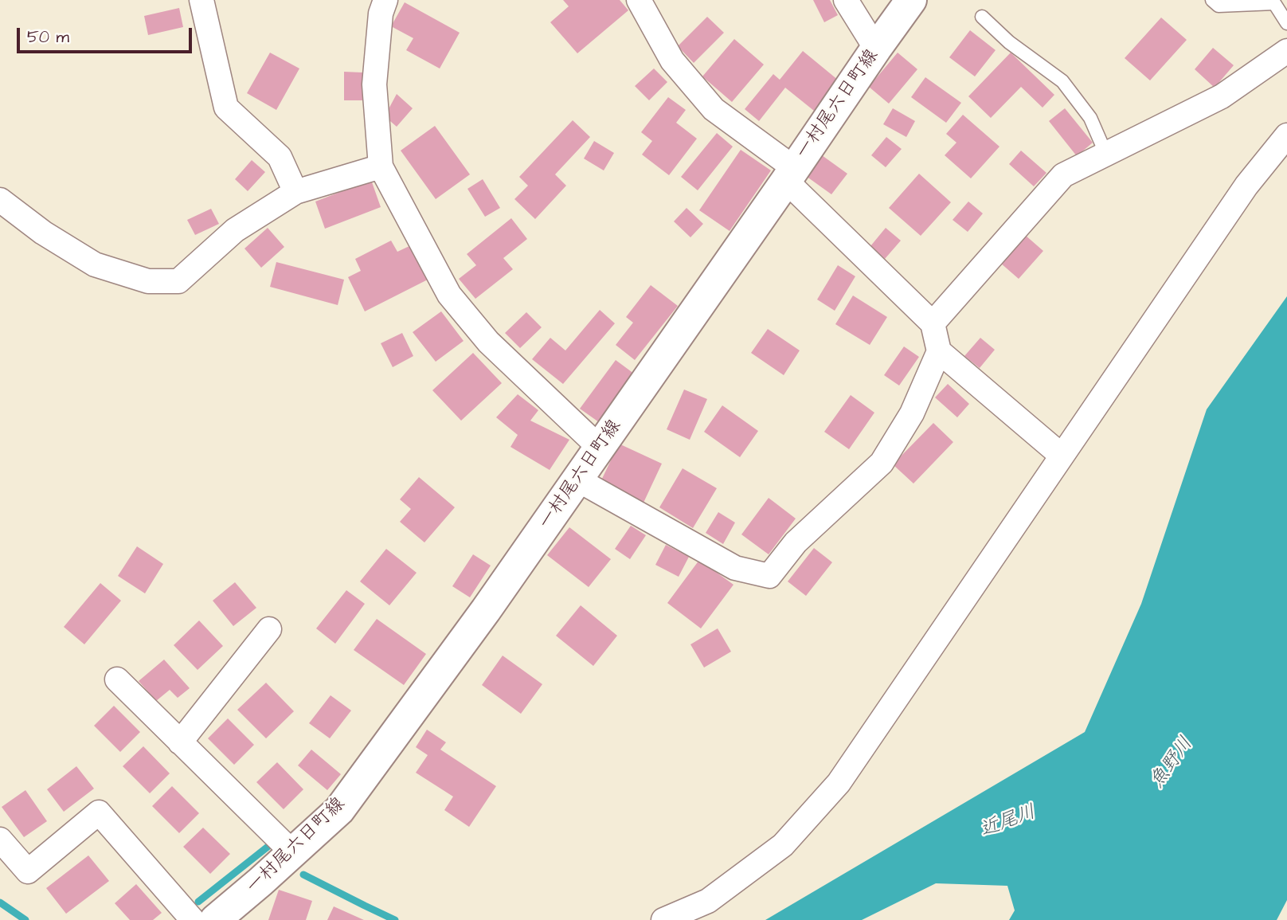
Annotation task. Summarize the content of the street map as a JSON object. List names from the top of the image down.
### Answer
{
  "streets": {
    "main road": ["一村尾六日町線"]
  },
  "water": ["魚野川", "近尾川"],
  "scale_bar": "50 m"
}
